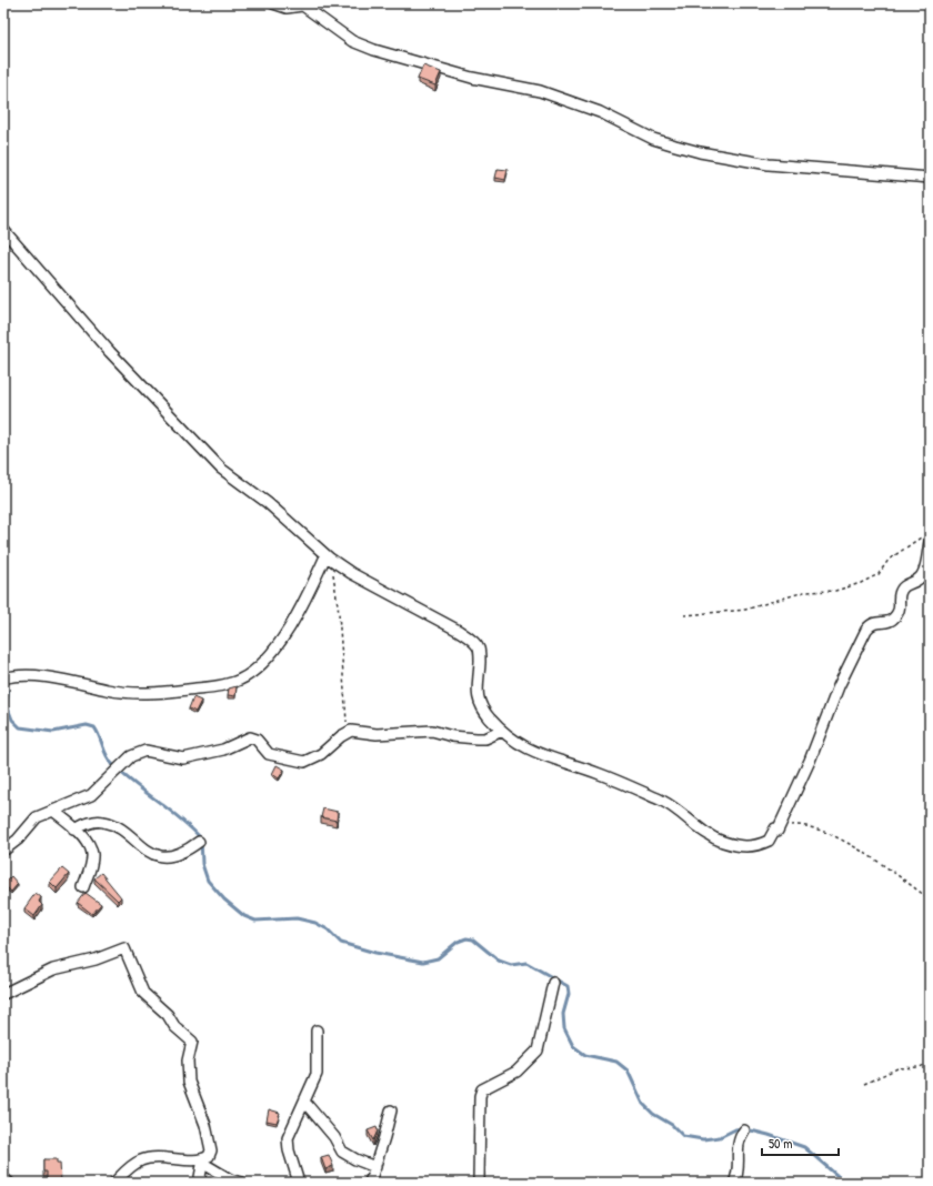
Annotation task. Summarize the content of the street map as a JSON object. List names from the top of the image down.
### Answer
{
  "scale_bar": "50 m"
}
